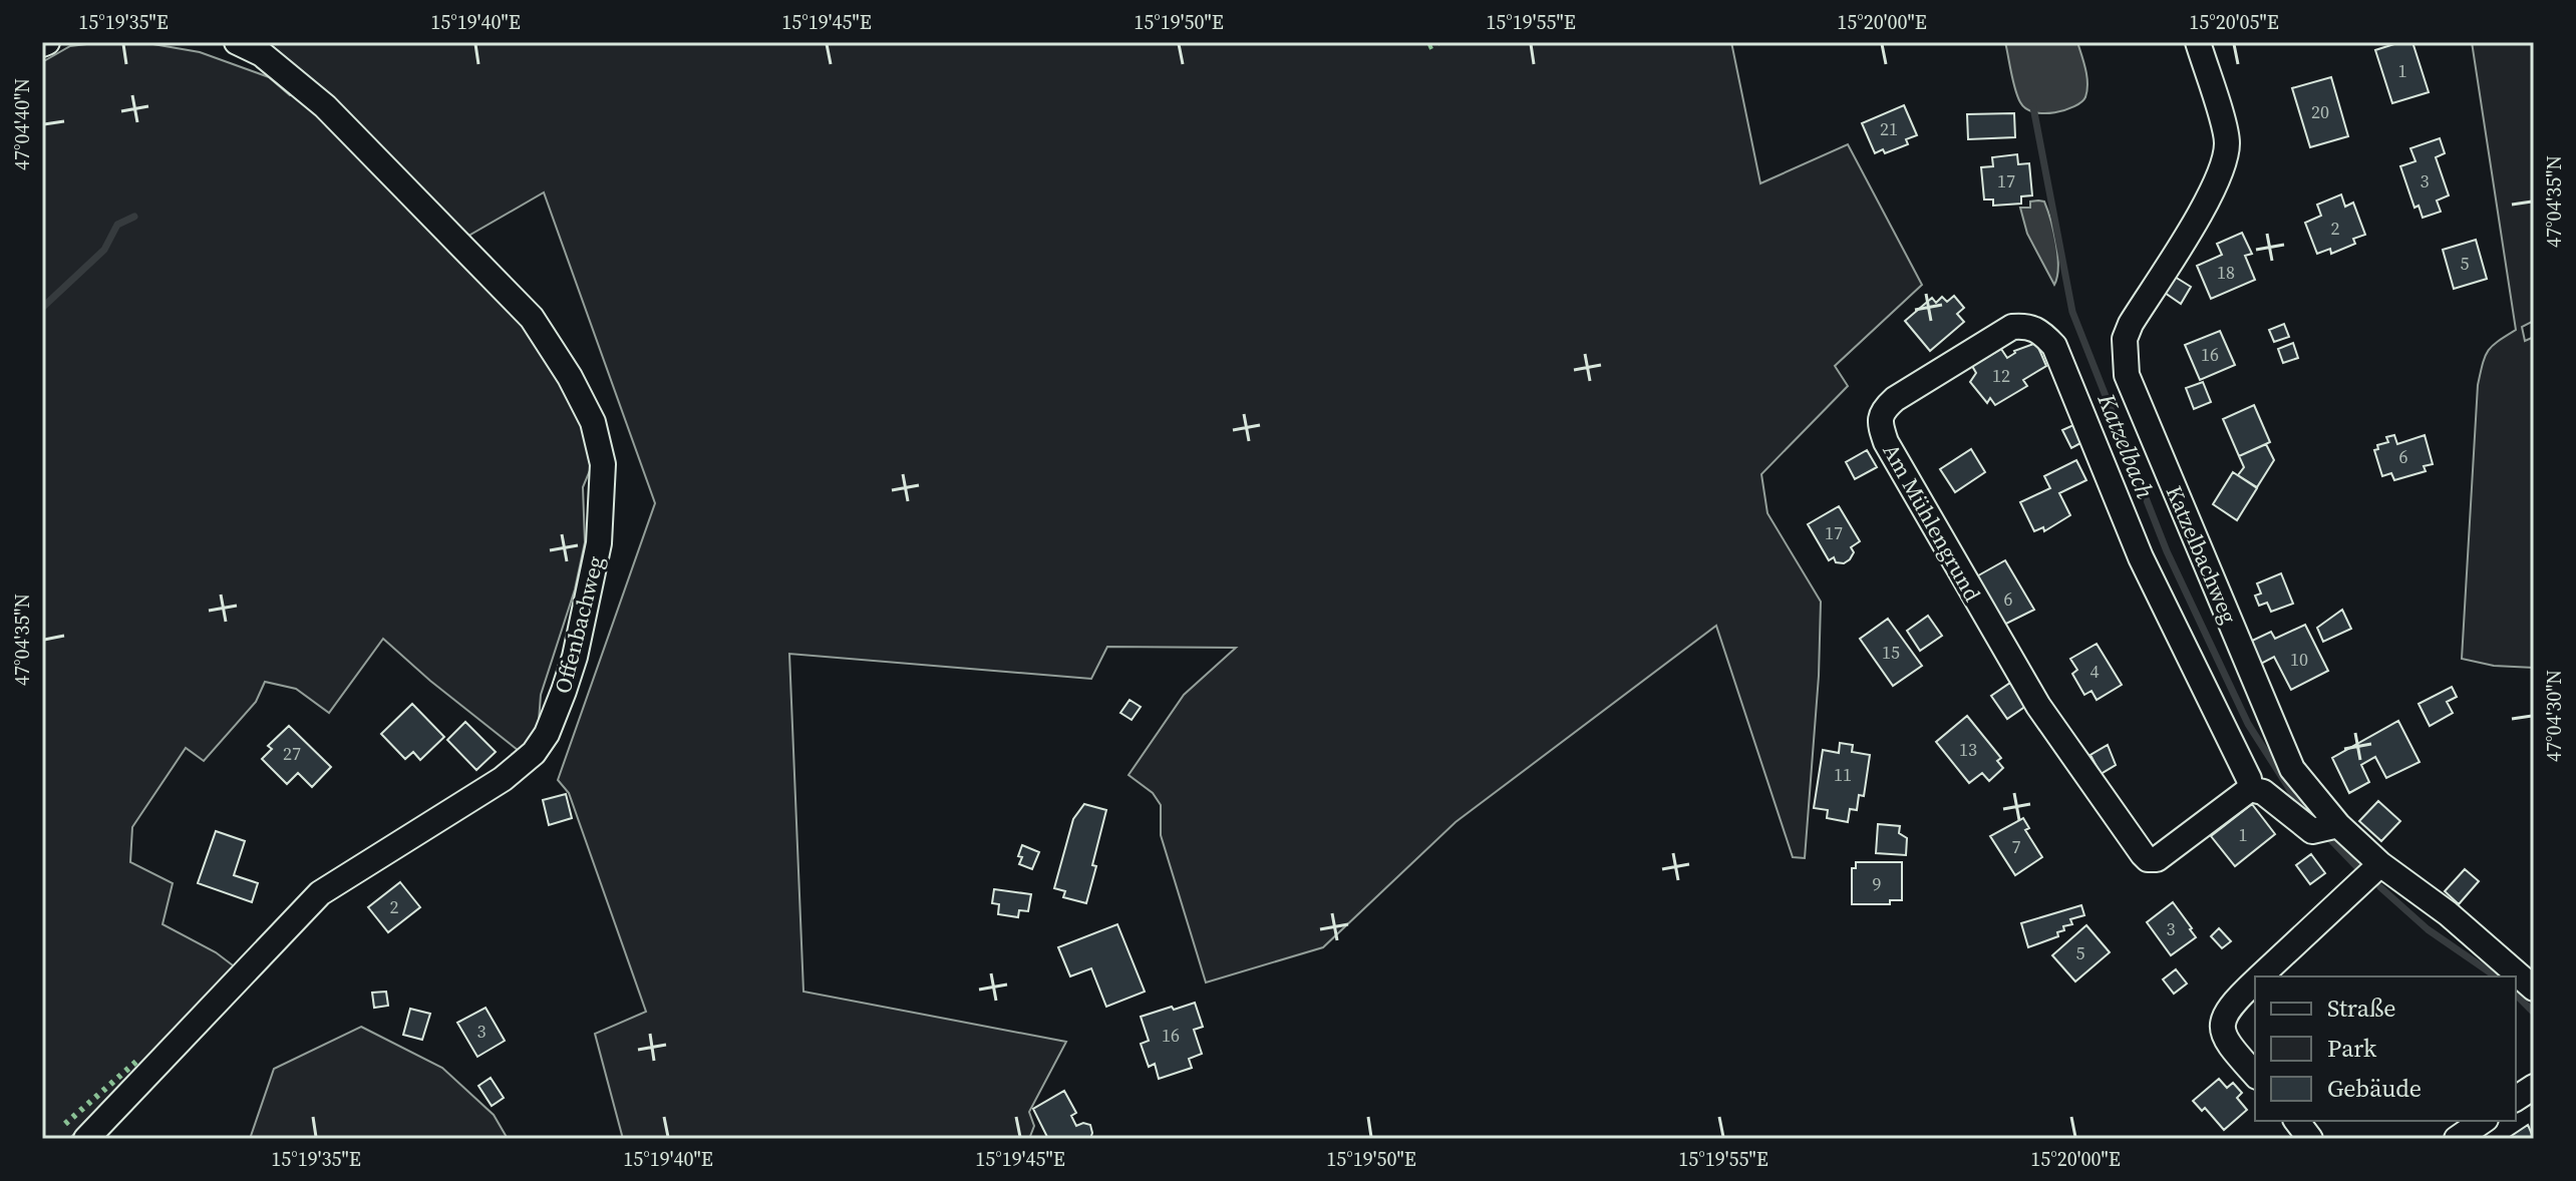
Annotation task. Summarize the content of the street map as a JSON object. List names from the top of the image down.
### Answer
{
  "streets": {
    "street": ["Am Mühlengrund", "Katzelbachweg", "Offenbachweg"]
  },
  "water": ["Katzelbach"],
  "house_numbers": [
    "1",
    "20",
    "21",
    "17",
    "3",
    "2",
    "5",
    "18",
    "16",
    "12",
    "6",
    "17",
    "6",
    "15",
    "10",
    "4",
    "13",
    "27",
    "11",
    "1",
    "7",
    "9",
    "2",
    "3",
    "5",
    "3",
    "16"
  ],
  "legend": ["Straße", "Park", "Gebäude"],
  "coordinates": [
    "15°19'35\"E",
    "15°19'40\"E",
    "15°19'45\"E",
    "15°19'50\"E",
    "15°19'55\"E",
    "15°20'00\"E",
    "15°20'05\"E",
    "47°04'40\"N",
    "47°04'35\"N",
    "47°04'30\"N"
  ]
}
